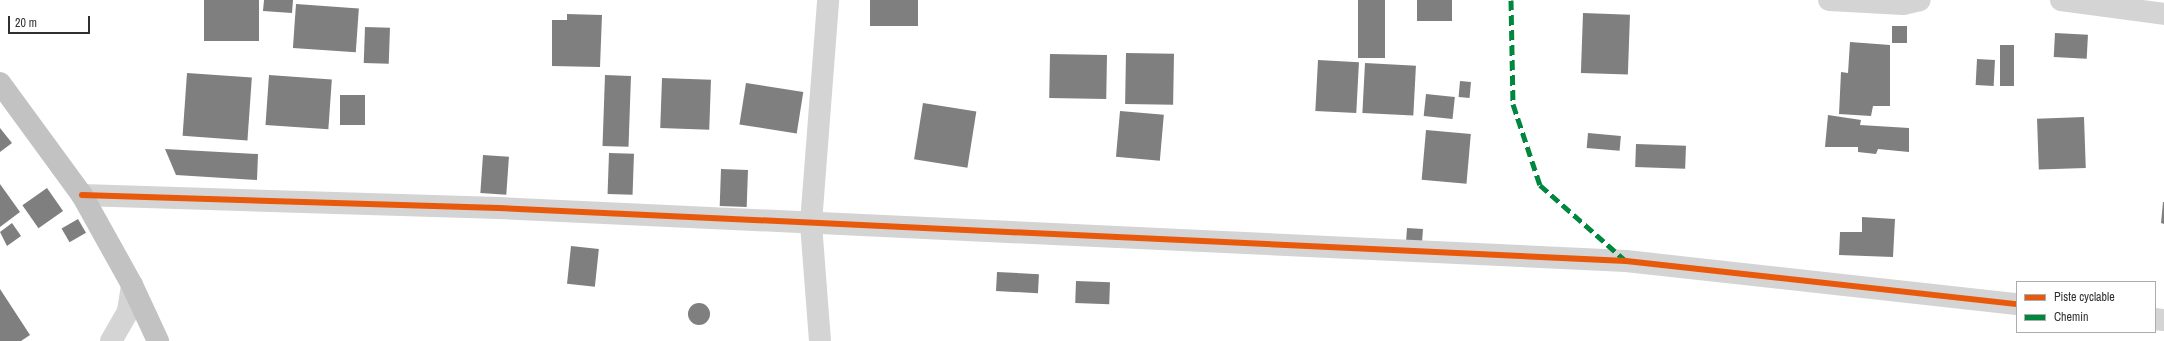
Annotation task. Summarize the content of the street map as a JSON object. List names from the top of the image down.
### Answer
{
  "legend": ["Piste cyclable", "Chemin"],
  "scale_bar": "20 m"
}
